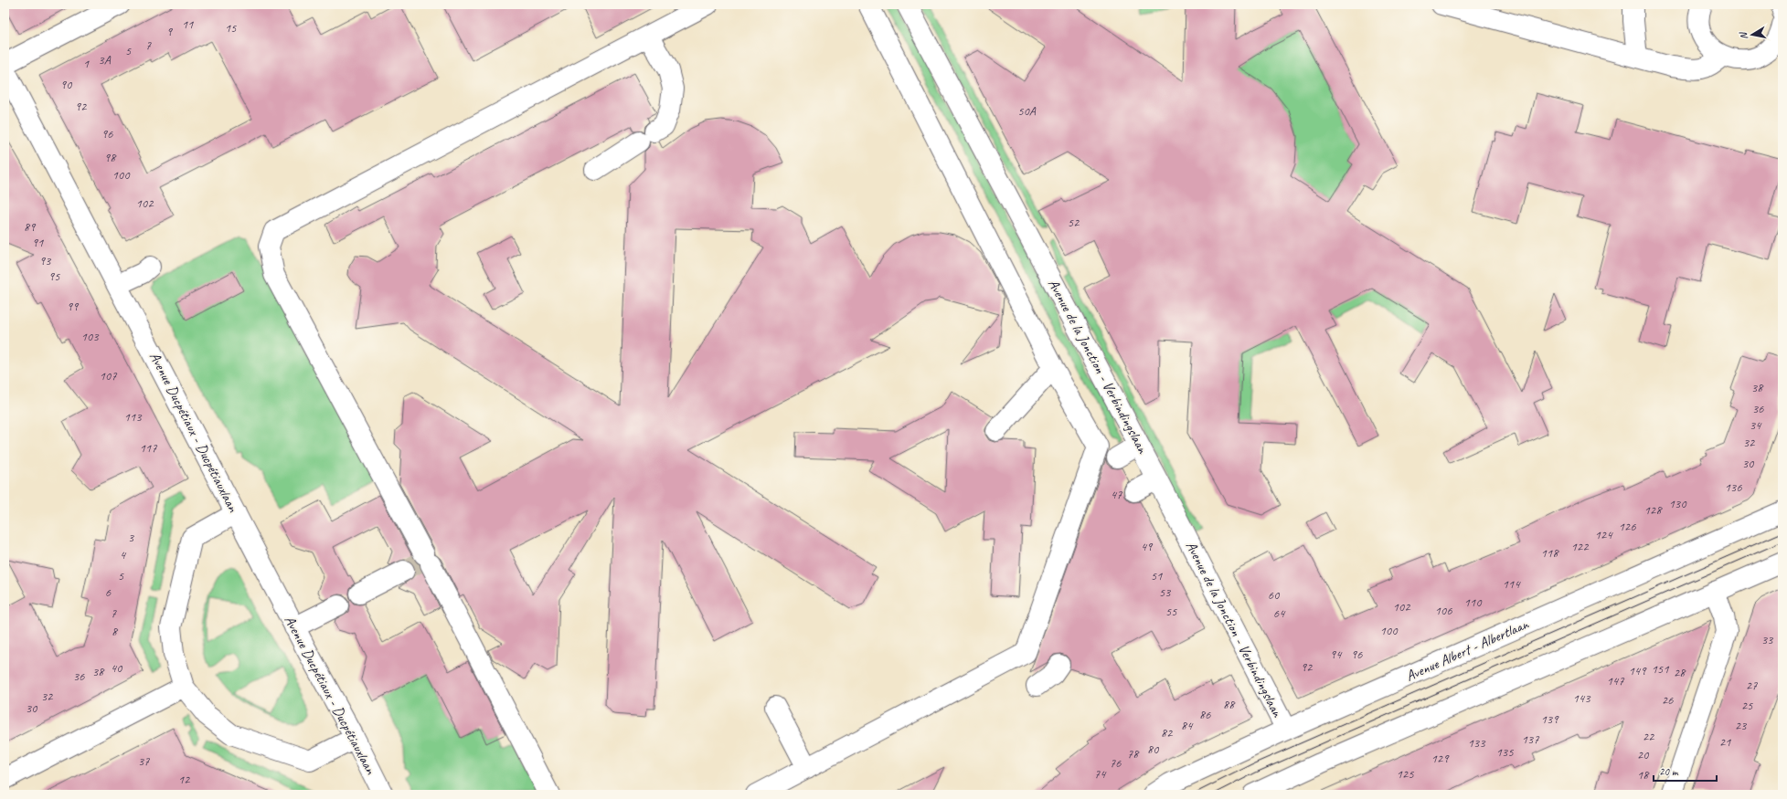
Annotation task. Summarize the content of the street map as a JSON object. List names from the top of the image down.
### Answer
{
  "streets": {
    "street": ["Avenue de la Jonction - Verbindingslaan", "Avenue Ducpétiaux - Ducpétiauxlaan", "Avenue Albert - Albertlaan"]
  },
  "crossings": [
    ["Avenue de la Jonction - Verbindingslaan", "Avenue Albert - Albertlaan"]
  ],
  "house_numbers": [
    "11",
    "15",
    "9",
    "7",
    "5",
    "3A",
    "1",
    "90",
    "92",
    "50A",
    "96",
    "98",
    "100",
    "102",
    "52",
    "89",
    "91",
    "93",
    "95",
    "99",
    "103",
    "107",
    "38",
    "36",
    "113",
    "34",
    "32",
    "117",
    "30",
    "136",
    "47",
    "130",
    "128",
    "126",
    "124",
    "3",
    "49",
    "122",
    "118",
    "4",
    "5",
    "51",
    "114",
    "6",
    "53",
    "60",
    "110",
    "102",
    "106",
    "55",
    "7",
    "64",
    "100",
    "8",
    "33",
    "94",
    "96",
    "92",
    "40",
    "151",
    "149",
    "38",
    "28",
    "36",
    "147",
    "27",
    "32",
    "143",
    "26",
    "88",
    "25",
    "30",
    "86",
    "139",
    "84",
    "23",
    "82",
    "22",
    "137",
    "21",
    "133",
    "80",
    "135",
    "78",
    "20",
    "129",
    "37",
    "76",
    "74",
    "125",
    "18",
    "12"
  ],
  "scale_bar": "20 m",
  "north": "left"
}
